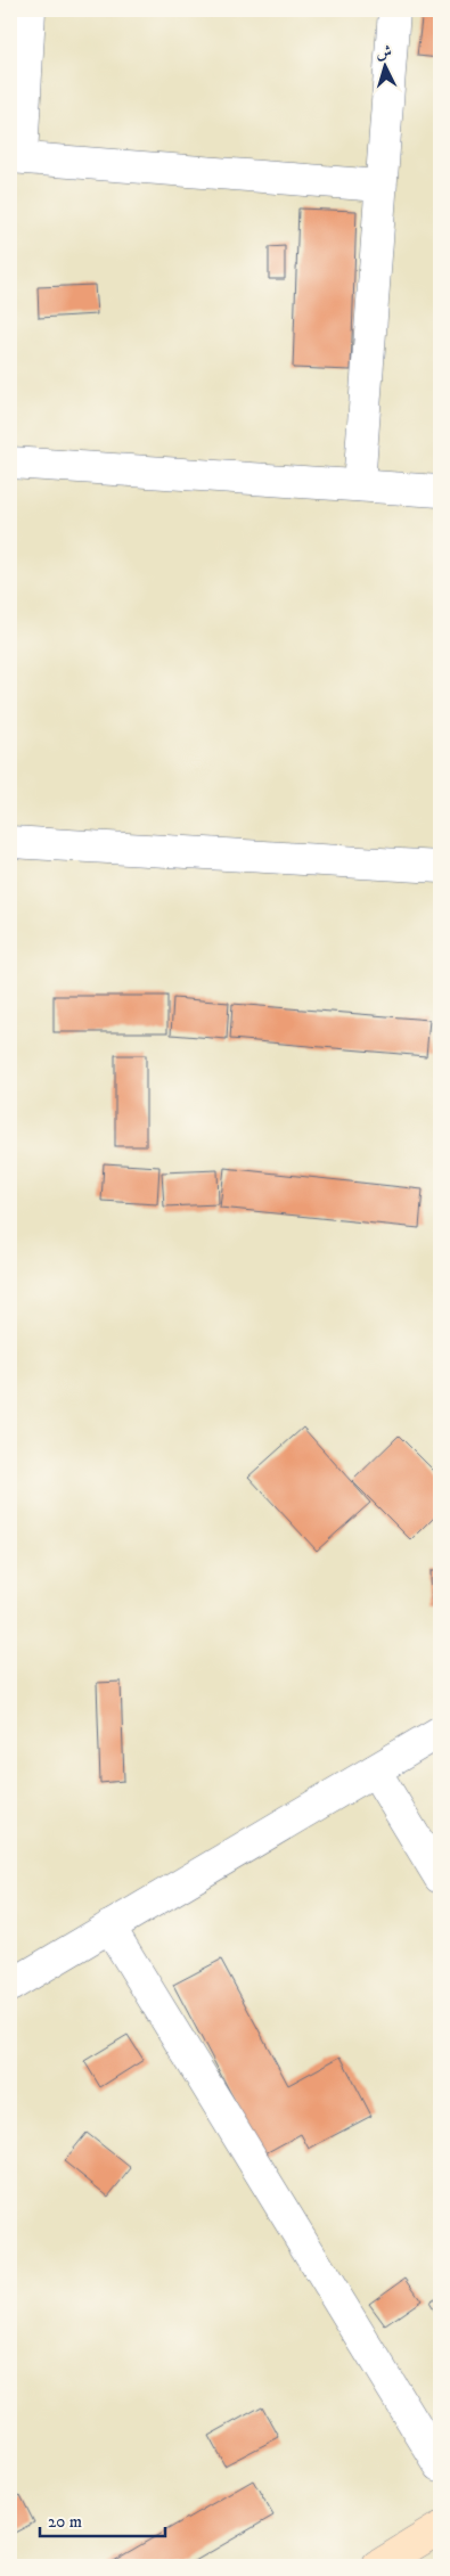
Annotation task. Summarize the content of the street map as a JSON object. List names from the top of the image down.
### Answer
{
  "scale_bar": "20 m",
  "north": "top"
}
